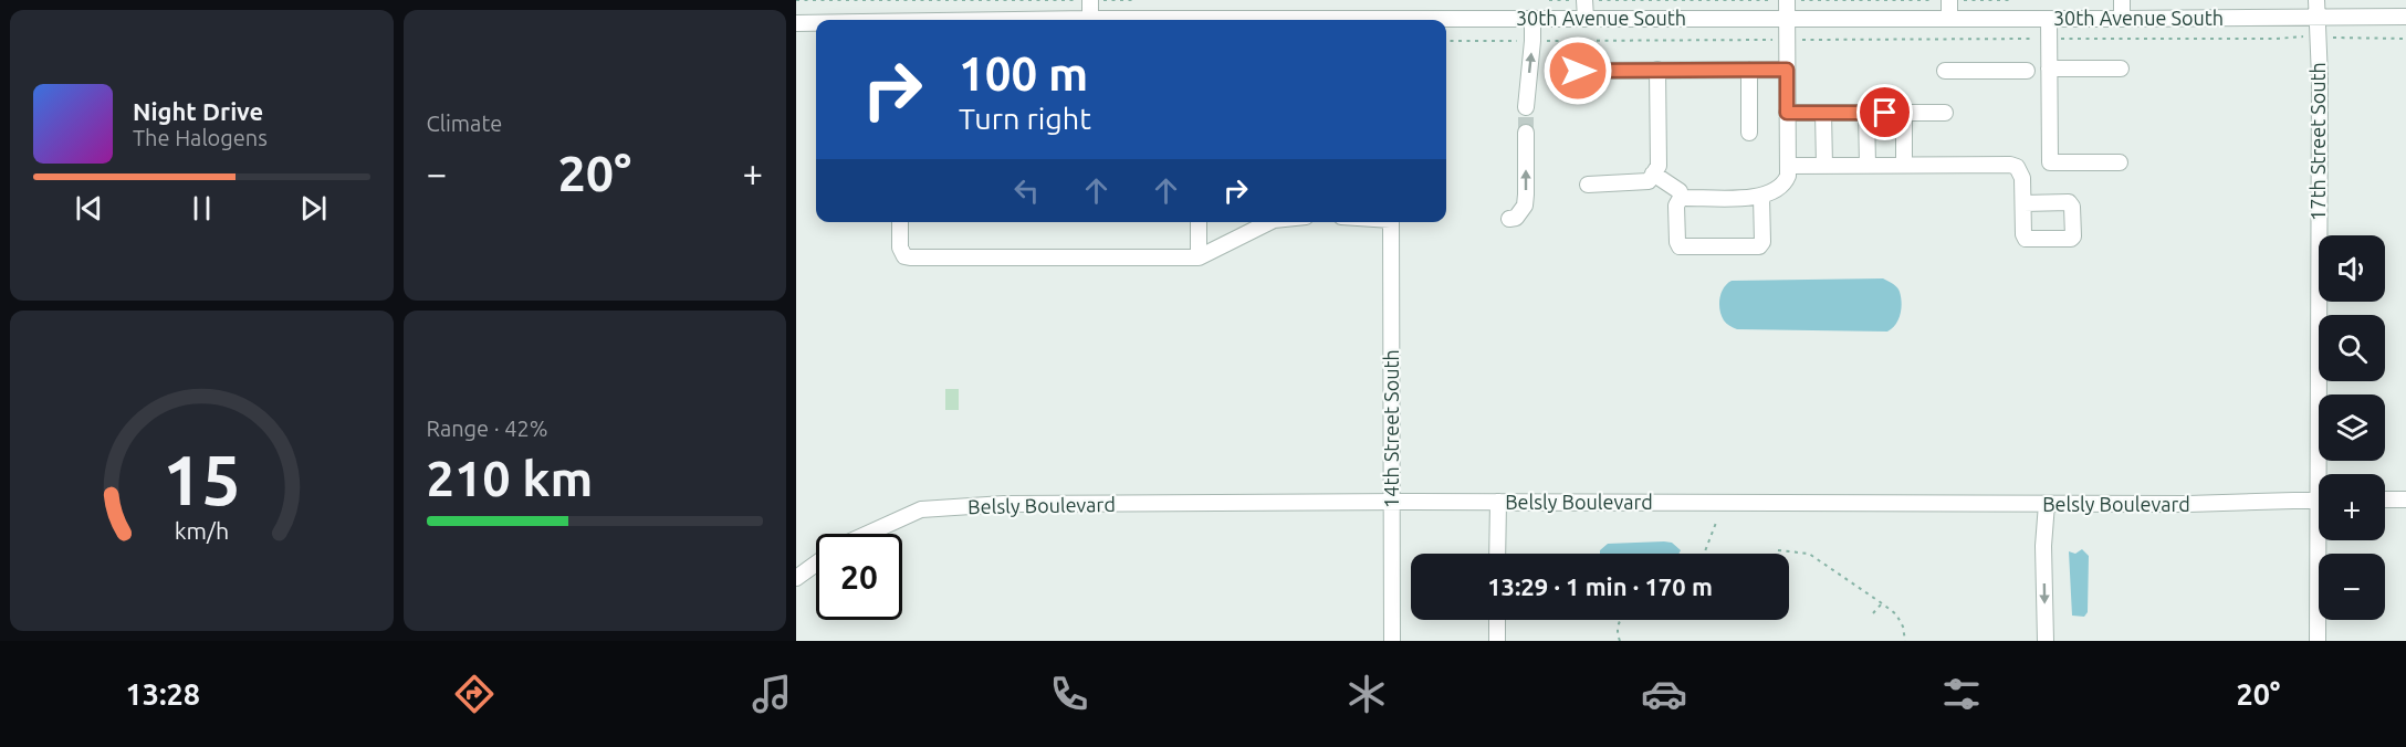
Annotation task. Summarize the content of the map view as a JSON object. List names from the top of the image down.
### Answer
{
  "streets": {
    "street": [
      "30th Avenue South",
      "17th Street South",
      "14th Street South",
      "Belsly Boulevard"
    ]
  },
  "crossings": [
    ["30th Avenue South", "17th Street South"],
    ["14th Street South", "Belsly Boulevard"]
  ],
  "page": {
    "tile": [
      "Climate",
      ["Range · 42%", "210 km"]
    ],
    "turn": ["100 m", "Turn right"],
    "song": ["Night Drive", "The Halogens"],
    "heat": ["−", "20°", "+"],
    "map_buttons": ["+", "−"],
    "limit": "20",
    "trip": "13:29 · 1 min · 170 m",
    "tabs": ["13:28", "20°"],
    "gauge": ["15", "km/h"]
  }
}
